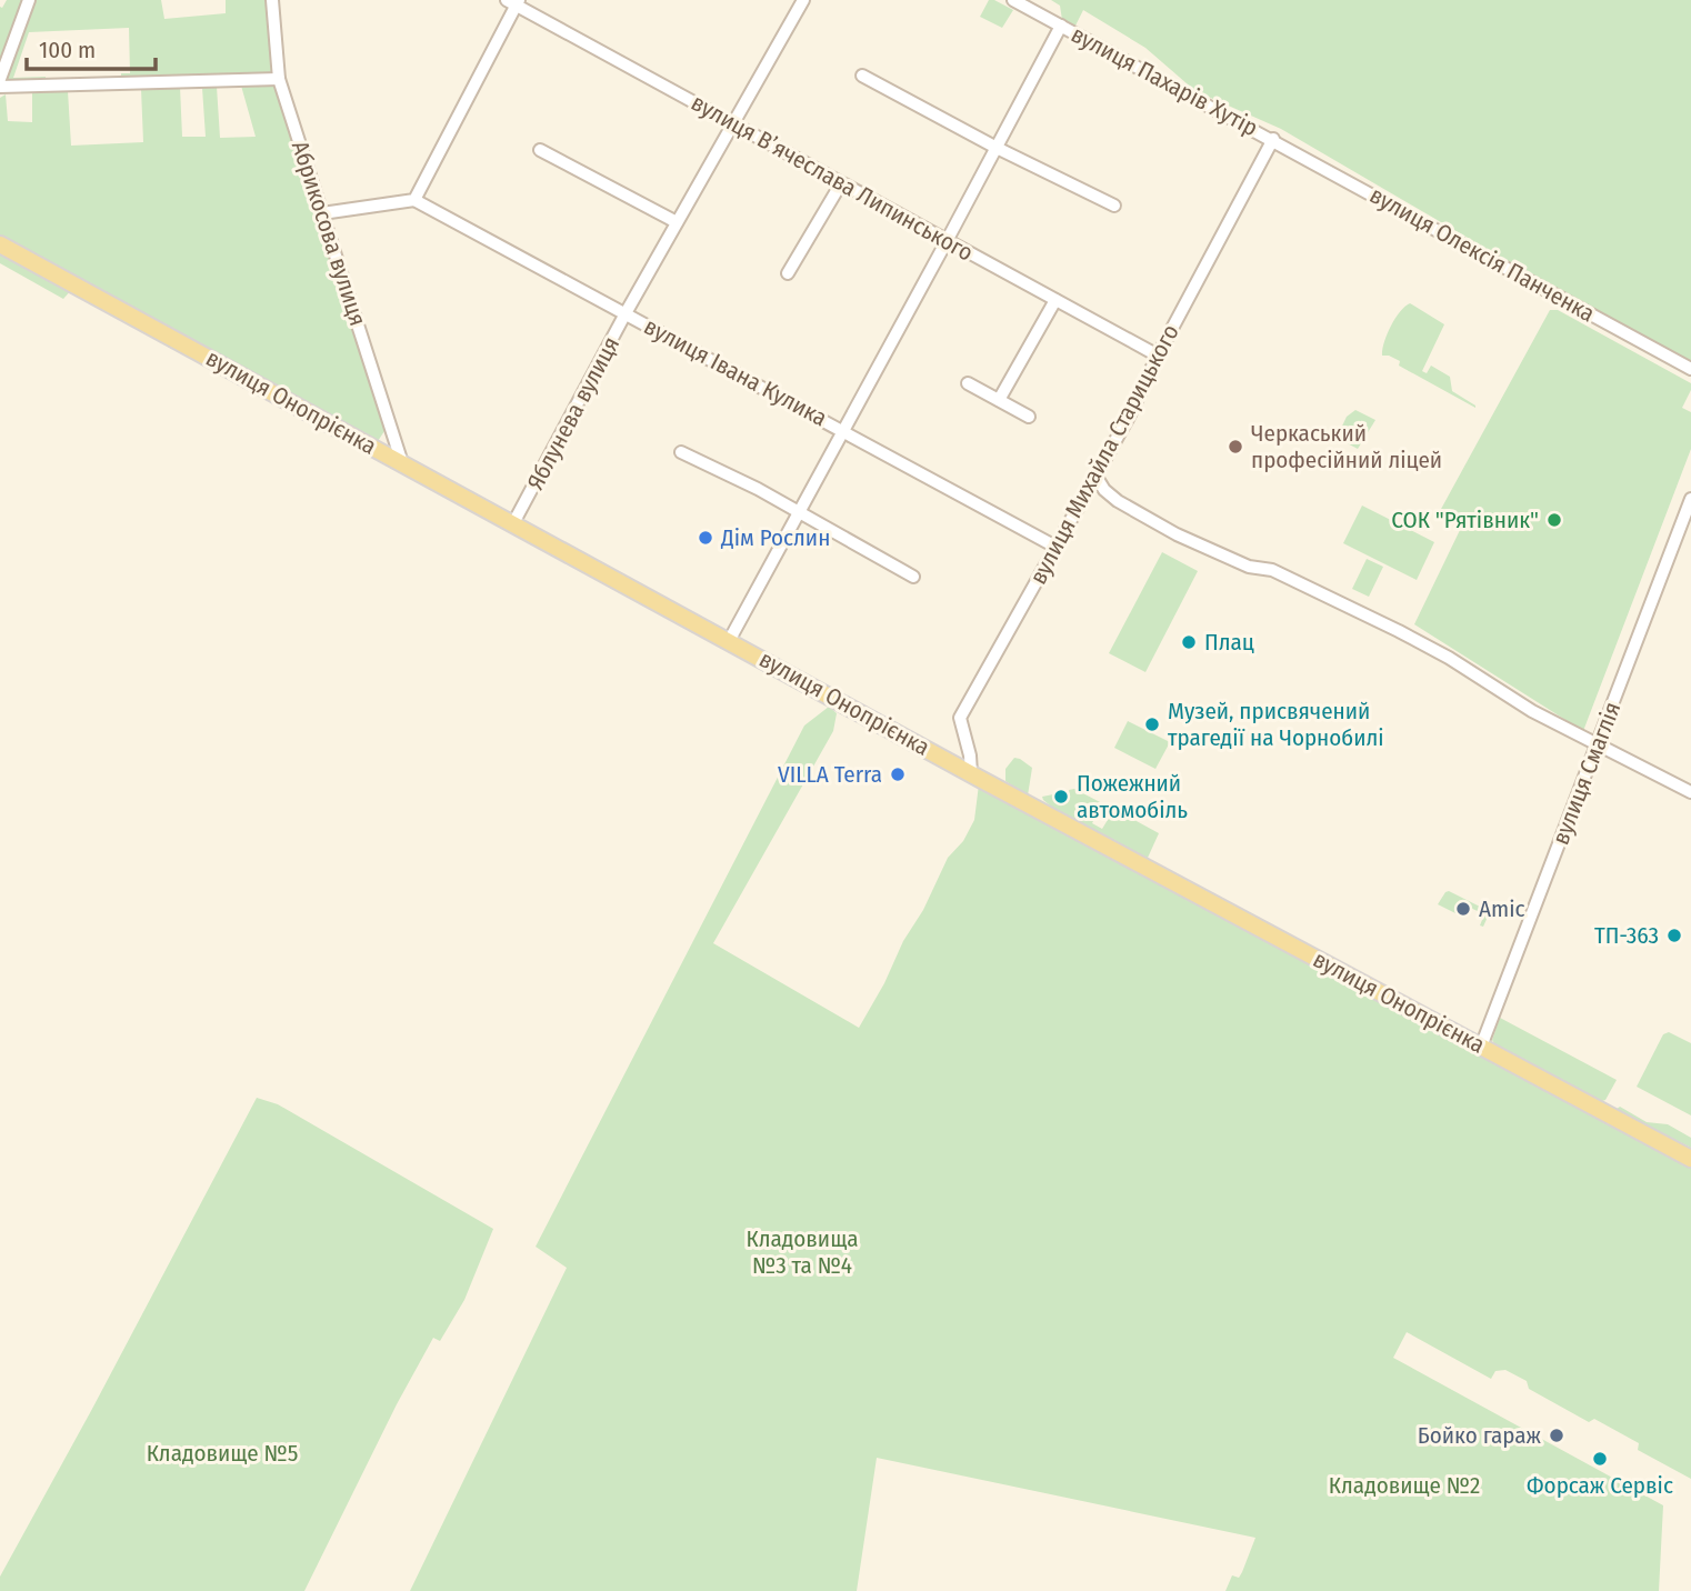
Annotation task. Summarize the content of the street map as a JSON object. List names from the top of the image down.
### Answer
{
  "streets": {
    "main road": ["вулиця Онопрієнка"],
    "street": [
      "вулиця Пахарів Хутір",
      "вулиця Вʼячеслава Липинського",
      "Абрикосова вулиця",
      "вулиця Олексія Панченка",
      "вулиця Івана Кулика",
      "Яблунева вулиця",
      "вулиця Михайла Старицького",
      "вулиця Смаглія"
    ]
  },
  "crossings": [
    ["вулиця Пахарів Хутір", "вулиця Олексія Панченка"],
    ["вулиця Пахарів Хутір", "вулиця Михайла Старицького"],
    ["вулиця Вʼячеслава Липинського", "Яблунева вулиця"],
    ["вулиця Вʼячеслава Липинського", "вулиця Михайла Старицького"],
    ["Абрикосова вулиця", "вулиця Онопрієнка"],
    ["вулиця Олексія Панченка", "вулиця Михайла Старицького"],
    ["вулиця Івана Кулика", "Яблунева вулиця"],
    ["вулиця Івана Кулика", "вулиця Михайла Старицького"],
    ["вулиця Онопрієнка", "Яблунева вулиця"],
    ["вулиця Онопрієнка", "вулиця Михайла Старицького"],
    ["вулиця Онопрієнка", "вулиця Смаглія"]
  ],
  "parks": ["Кладовища №3 та №4", "Кладовище №5", "Кладовище №2"],
  "places": [
    "Черкаський професійний ліцей",
    "СОК \"Рятівник\"",
    "Дім Рослин",
    "Плац",
    "Музей, присвячений трагедії на Чорнобилі",
    "VILLA Terra",
    "Пожежний автомобіль",
    "Amic",
    "ТП-363",
    "Бойко гараж",
    "Форсаж Сервіс"
  ],
  "scale_bar": "100 m"
}
